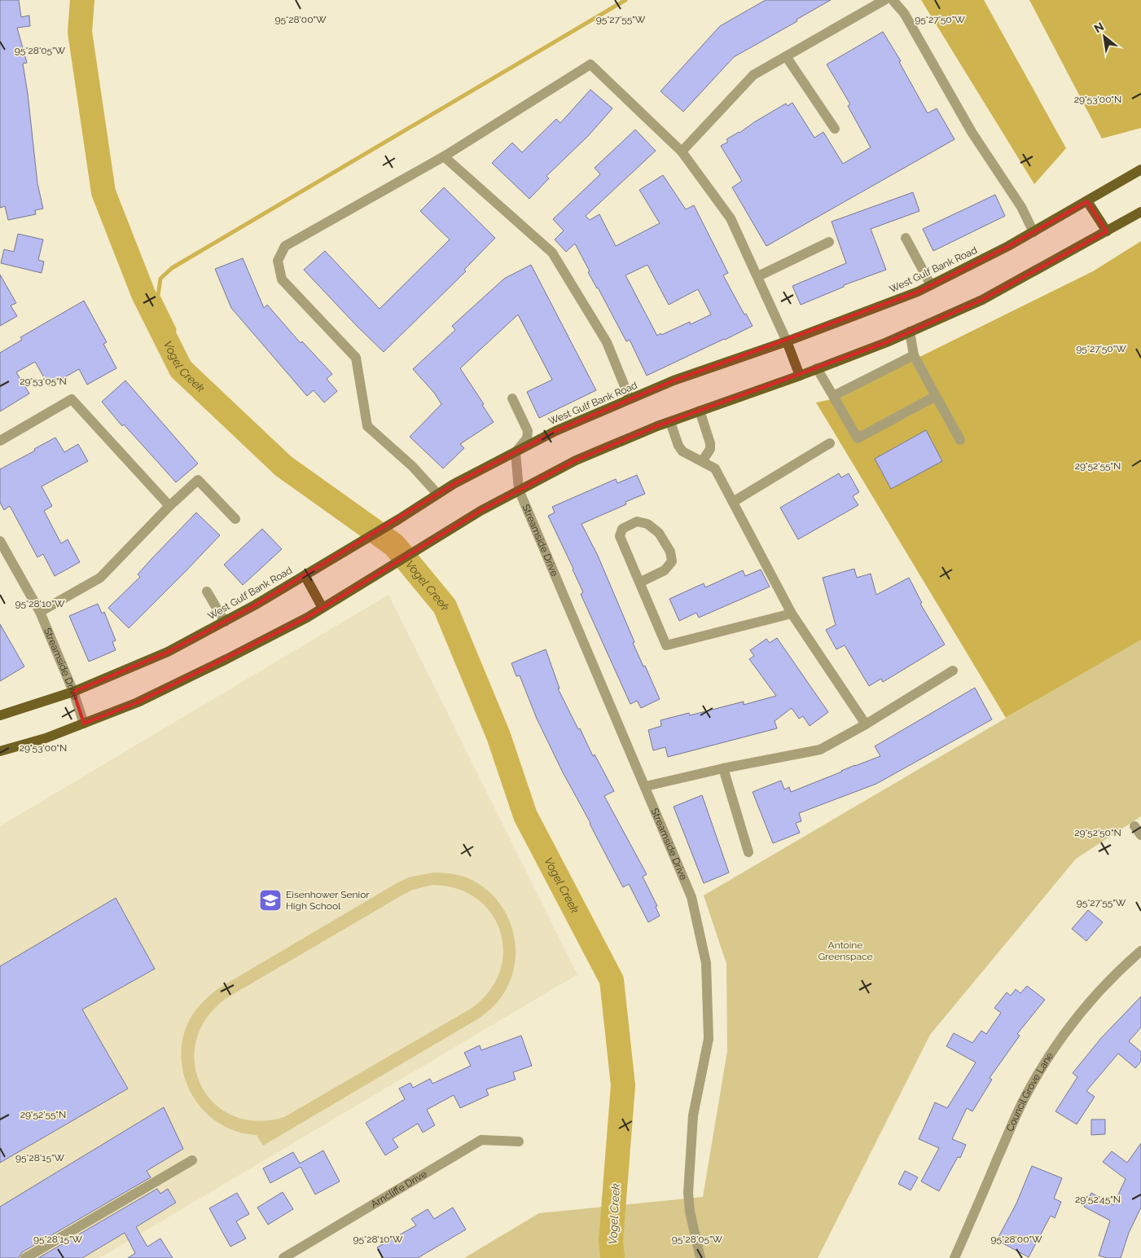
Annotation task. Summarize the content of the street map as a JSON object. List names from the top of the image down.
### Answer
{
  "streets": {
    "main road": ["West Gulf Bank Road"],
    "street": ["Streamside Drive", "Council Grove Lane", "Arncliffe Drive"]
  },
  "crossings": [
    ["West Gulf Bank Road", "Streamside Drive"]
  ],
  "water": ["Vogel Creek"],
  "parks": ["Antoine Greenspace"],
  "places": {
    "school or university": ["Eisenhower Senior High School"]
  },
  "north": "top left",
  "coordinates": [
    "95°28'00\"W",
    "95°27'55\"W",
    "95°27'50\"W",
    "95°28'05\"W",
    "29°53'00\"N",
    "29°53'05\"N",
    "29°52'55\"N",
    "95°28'10\"W",
    "29°52'50\"N",
    "95°28'15\"W",
    "29°52'45\"N"
  ]
}
